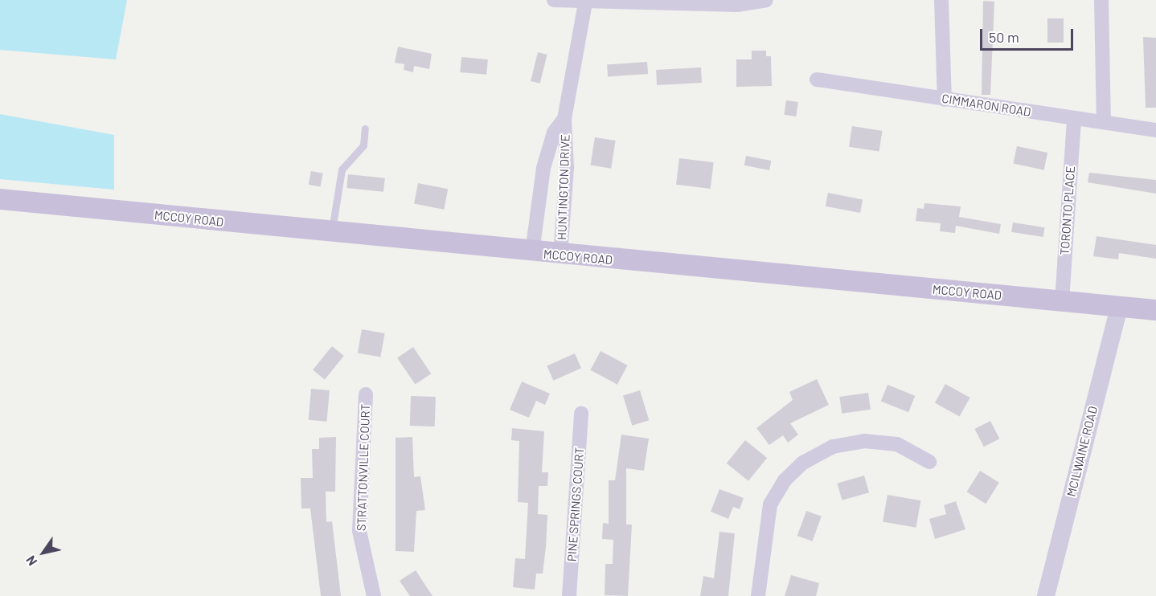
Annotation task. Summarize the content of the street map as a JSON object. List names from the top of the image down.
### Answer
{
  "streets": {
    "main road": ["MCCOY ROAD"],
    "street": [
      "CIMMARON ROAD",
      "HUNTINGTON DRIVE",
      "TORONTO PLACE",
      "MCILWAINE ROAD",
      "STRATTONVILLE COURT",
      "PINE SPRINGS COURT"
    ]
  },
  "crossings": [
    ["CIMMARON ROAD", "TORONTO PLACE"],
    ["HUNTINGTON DRIVE", "MCCOY ROAD"],
    ["TORONTO PLACE", "MCCOY ROAD"],
    ["MCCOY ROAD", "MCILWAINE ROAD"]
  ],
  "scale_bar": "50 m",
  "north": "bottom left"
}
